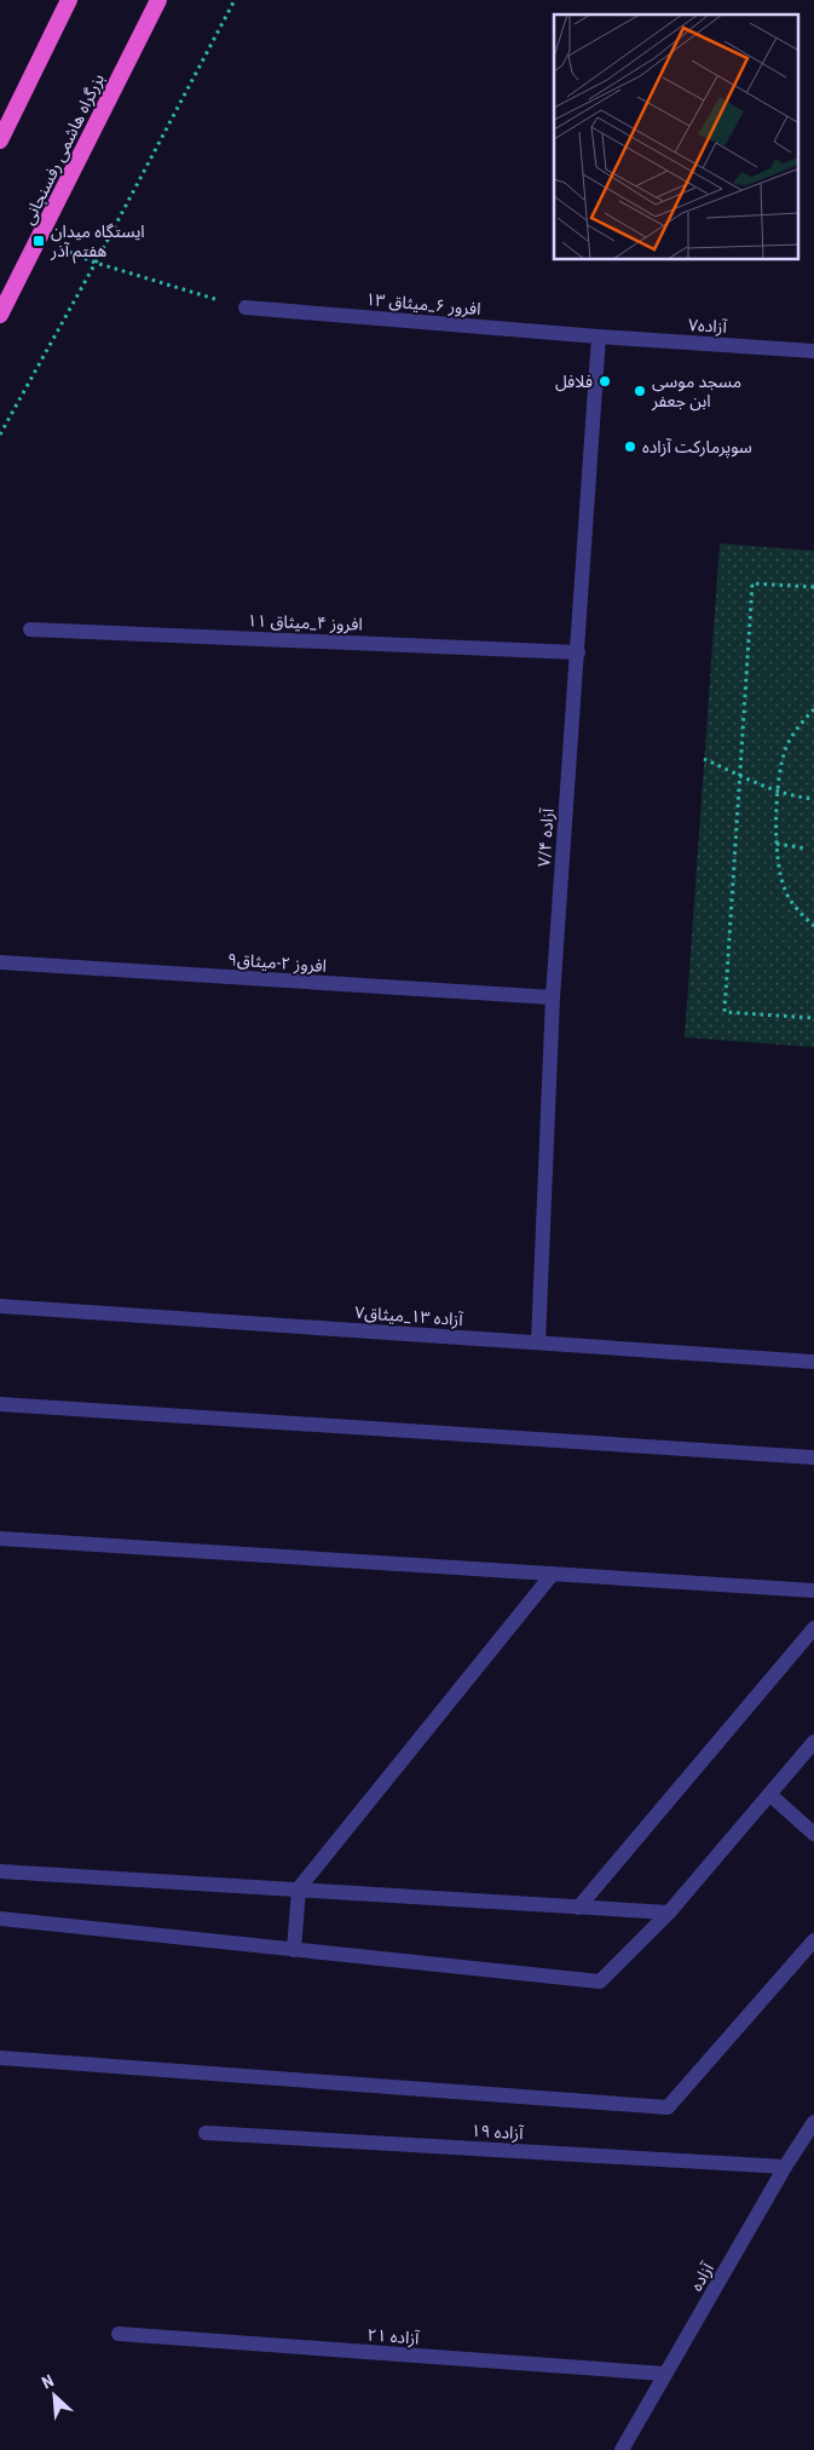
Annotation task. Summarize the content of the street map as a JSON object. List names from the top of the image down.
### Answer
{
  "streets": {
    "highway": ["بزرگراه هاشمی رفسنجانی"],
    "street": [
      "افرور ۶_میثاق ۱۳",
      "آزاده۷",
      "افروز ۴_میثاق ۱۱",
      "آزاده ۷/۴",
      "افروز ۲-میثاق۹",
      "آزاده ۱۳_میثاق۷",
      "آزاده ۱۹",
      "آزاده",
      "آزاده ۲۱"
    ]
  },
  "crossings": [
    ["افرور ۶_میثاق ۱۳", "آزاده۷"],
    ["افرور ۶_میثاق ۱۳", "آزاده ۷/۴"],
    ["آزاده۷", "آزاده ۷/۴"],
    ["افروز ۴_میثاق ۱۱", "آزاده ۷/۴"],
    ["آزاده ۷/۴", "افروز ۲-میثاق۹"],
    ["آزاده ۷/۴", "آزاده ۱۳_میثاق۷"],
    ["آزاده ۱۹", "آزاده"],
    ["آزاده", "آزاده ۲۱"]
  ],
  "places": {
    "transit": ["ایستگاه میدان هفتم آذر"],
    "other": ["فلافل", "مسجد موسی ابن جعفر", "سوپرمارکت آزاده"]
  },
  "north": "top left"
}
